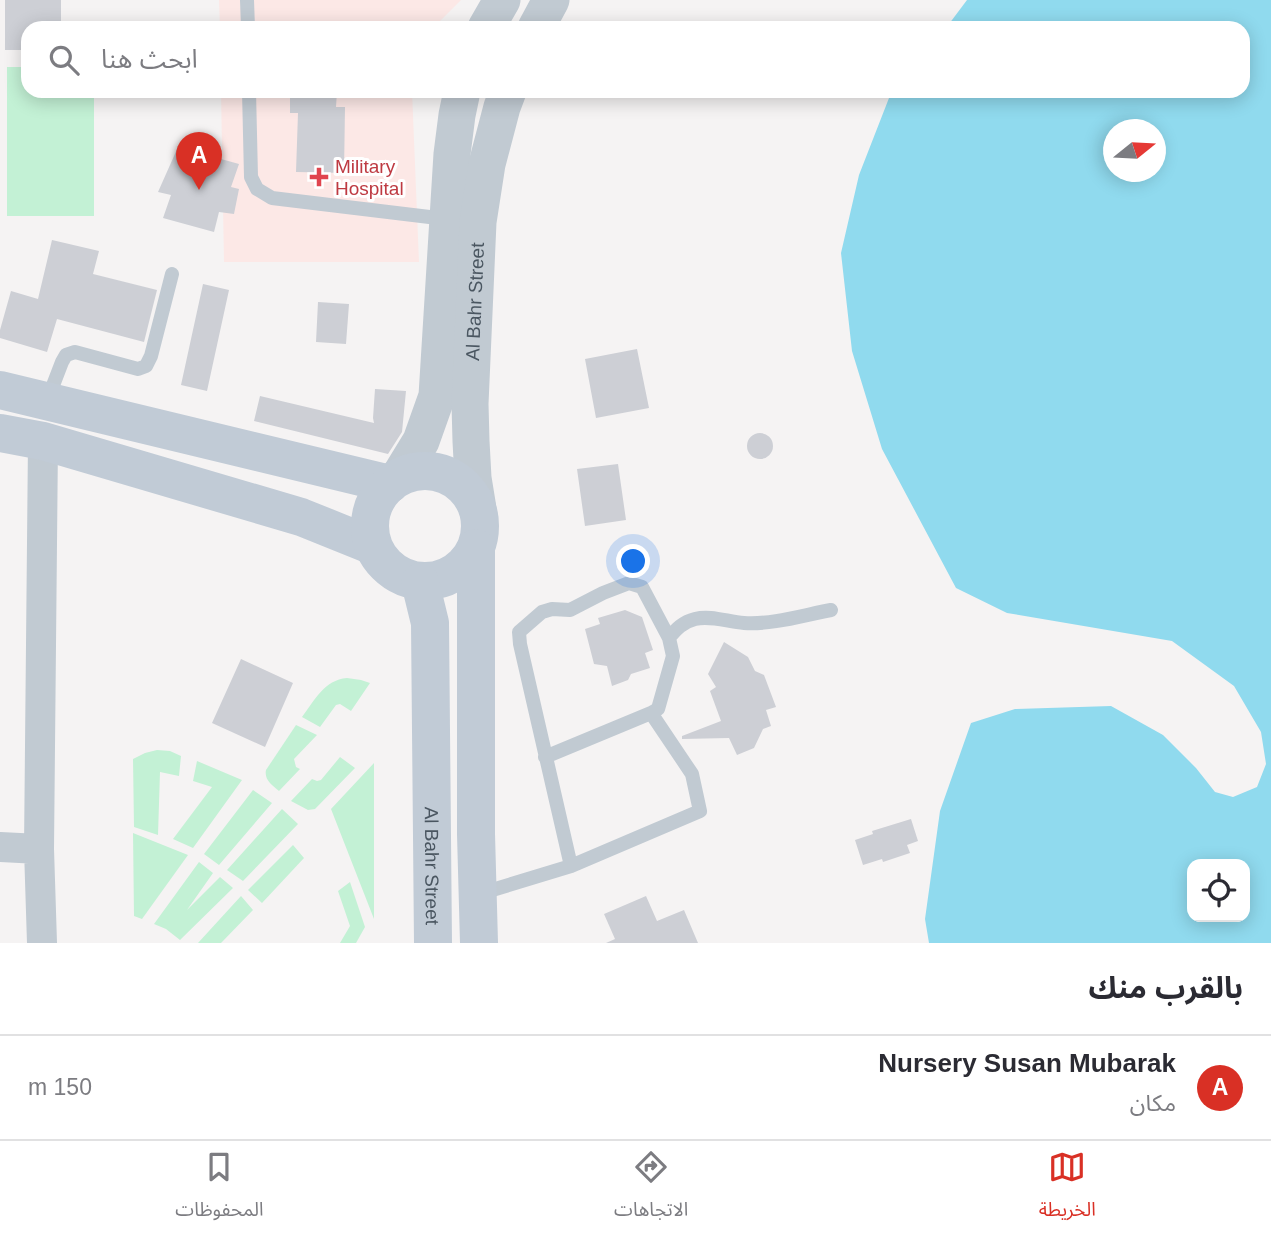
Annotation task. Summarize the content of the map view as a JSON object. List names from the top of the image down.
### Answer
{
  "streets": {
    "main road": ["Al Bahr Street"]
  },
  "places": {
    "health": ["Military Hospital"]
  },
  "north": "right",
  "page": {
    "search": "ابحث هنا",
    "pins": "A",
    "heading": "بالقرب منك",
    "list": [
      {
        "mark": "A",
        "name": "Nursery Susan Mubarak",
        "note": "مكان",
        "value": "150 m"
      }
    ],
    "nav": ["الخريطة", "الاتجاهات", "المحفوظات"]
  }
}
